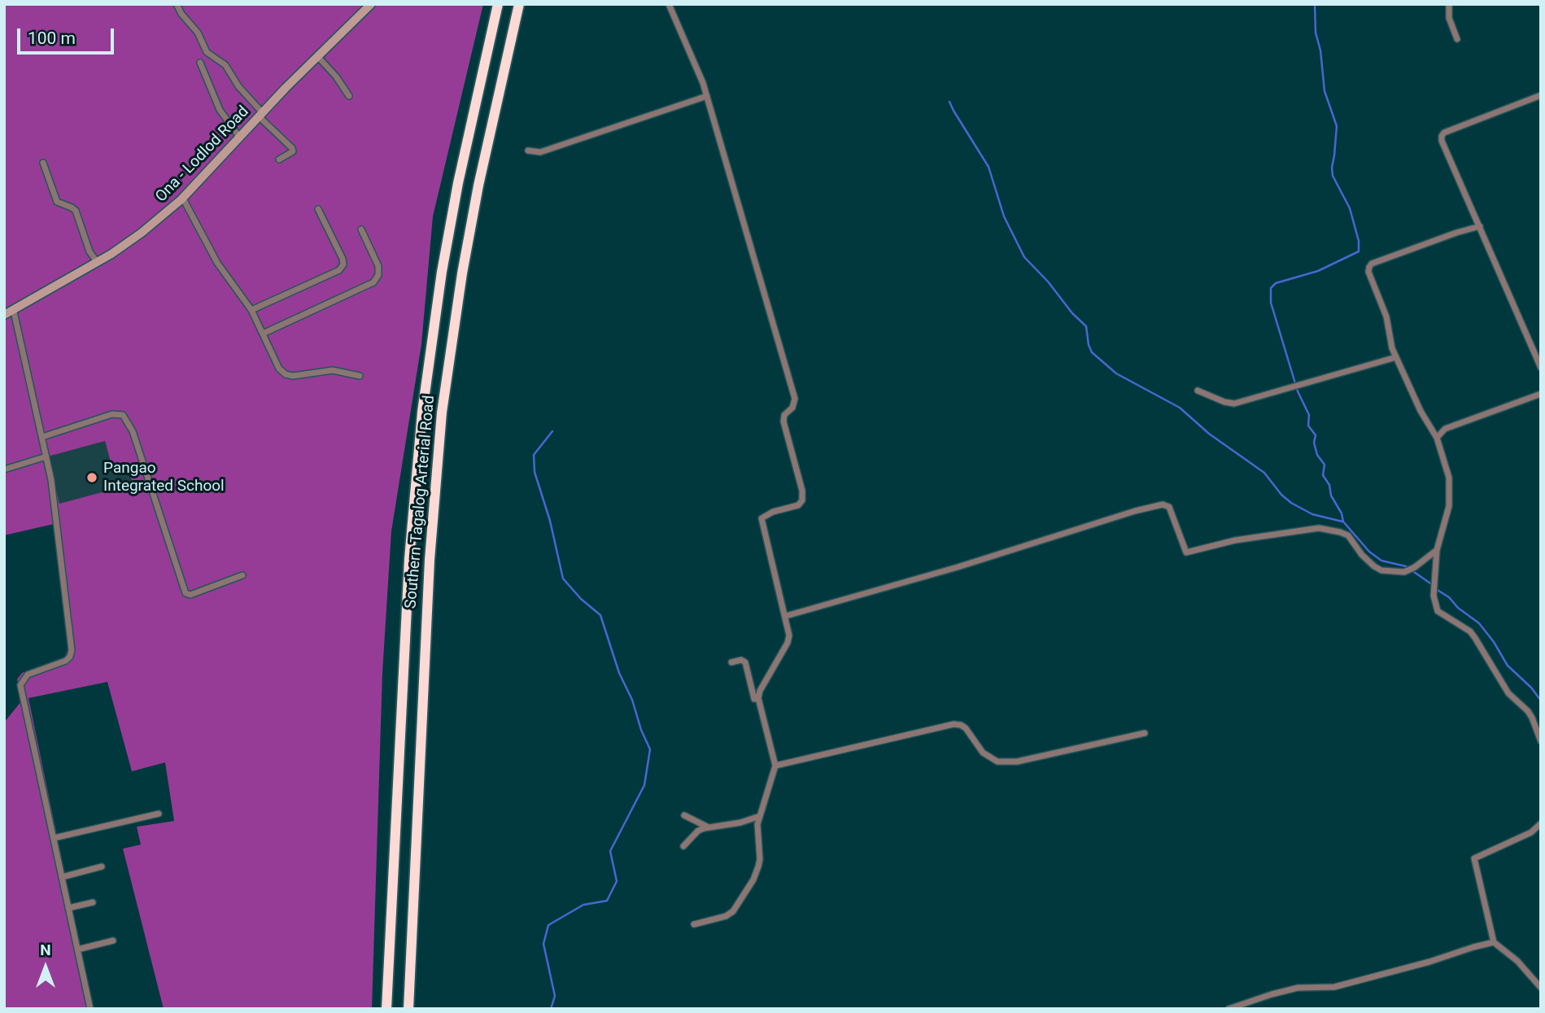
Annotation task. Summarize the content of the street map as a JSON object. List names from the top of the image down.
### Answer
{
  "streets": {
    "highway": ["Southern Tagalog Arterial Road"],
    "main road": ["Ona - Lodlod Road"]
  },
  "places": ["Pangao Integrated School"],
  "scale_bar": "100 m",
  "north": "top"
}
